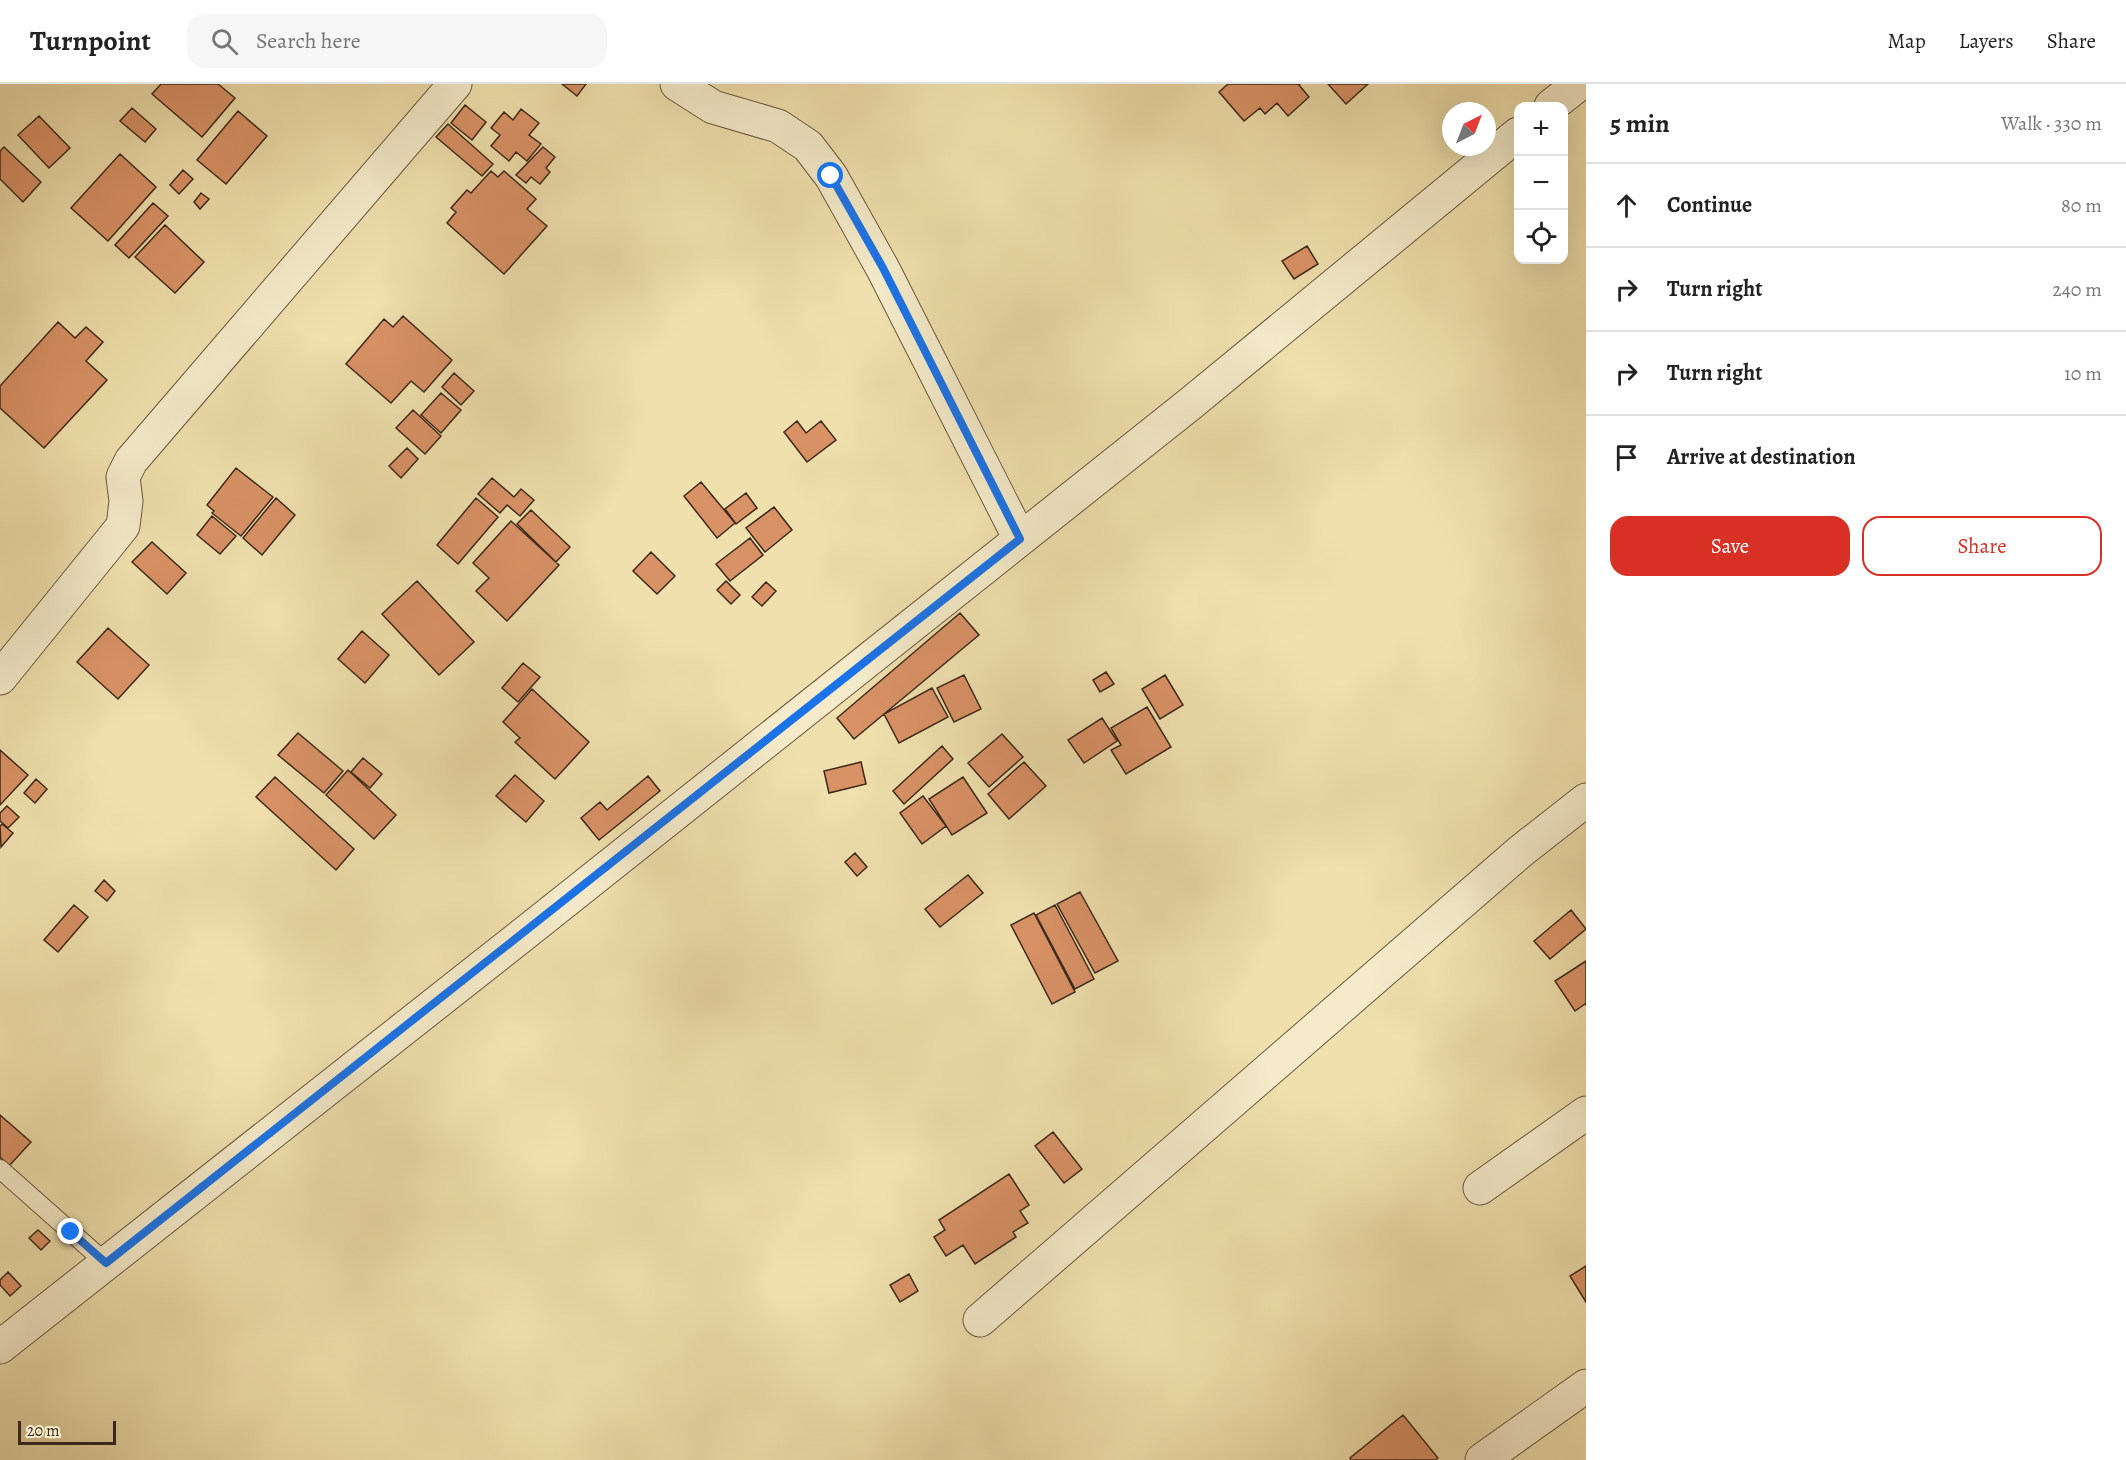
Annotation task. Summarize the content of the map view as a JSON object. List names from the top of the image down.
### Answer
{
  "scale_bar": "20 m",
  "north": "top right",
  "page": {
    "header": "Turnpoint",
    "search": "Search here",
    "nav": ["Map", "Layers", "Share"],
    "heading": ["5 min", "Walk · 330 m"],
    "map_buttons": ["+", "−"],
    "list": [
      ["Continue", "80 m"],
      ["Turn right", "240 m"],
      ["Turn right", "10 m"],
      "Arrive at destination"
    ],
    "buttons": ["Save", "Share"],
    "scale": "20 m"
  }
}
